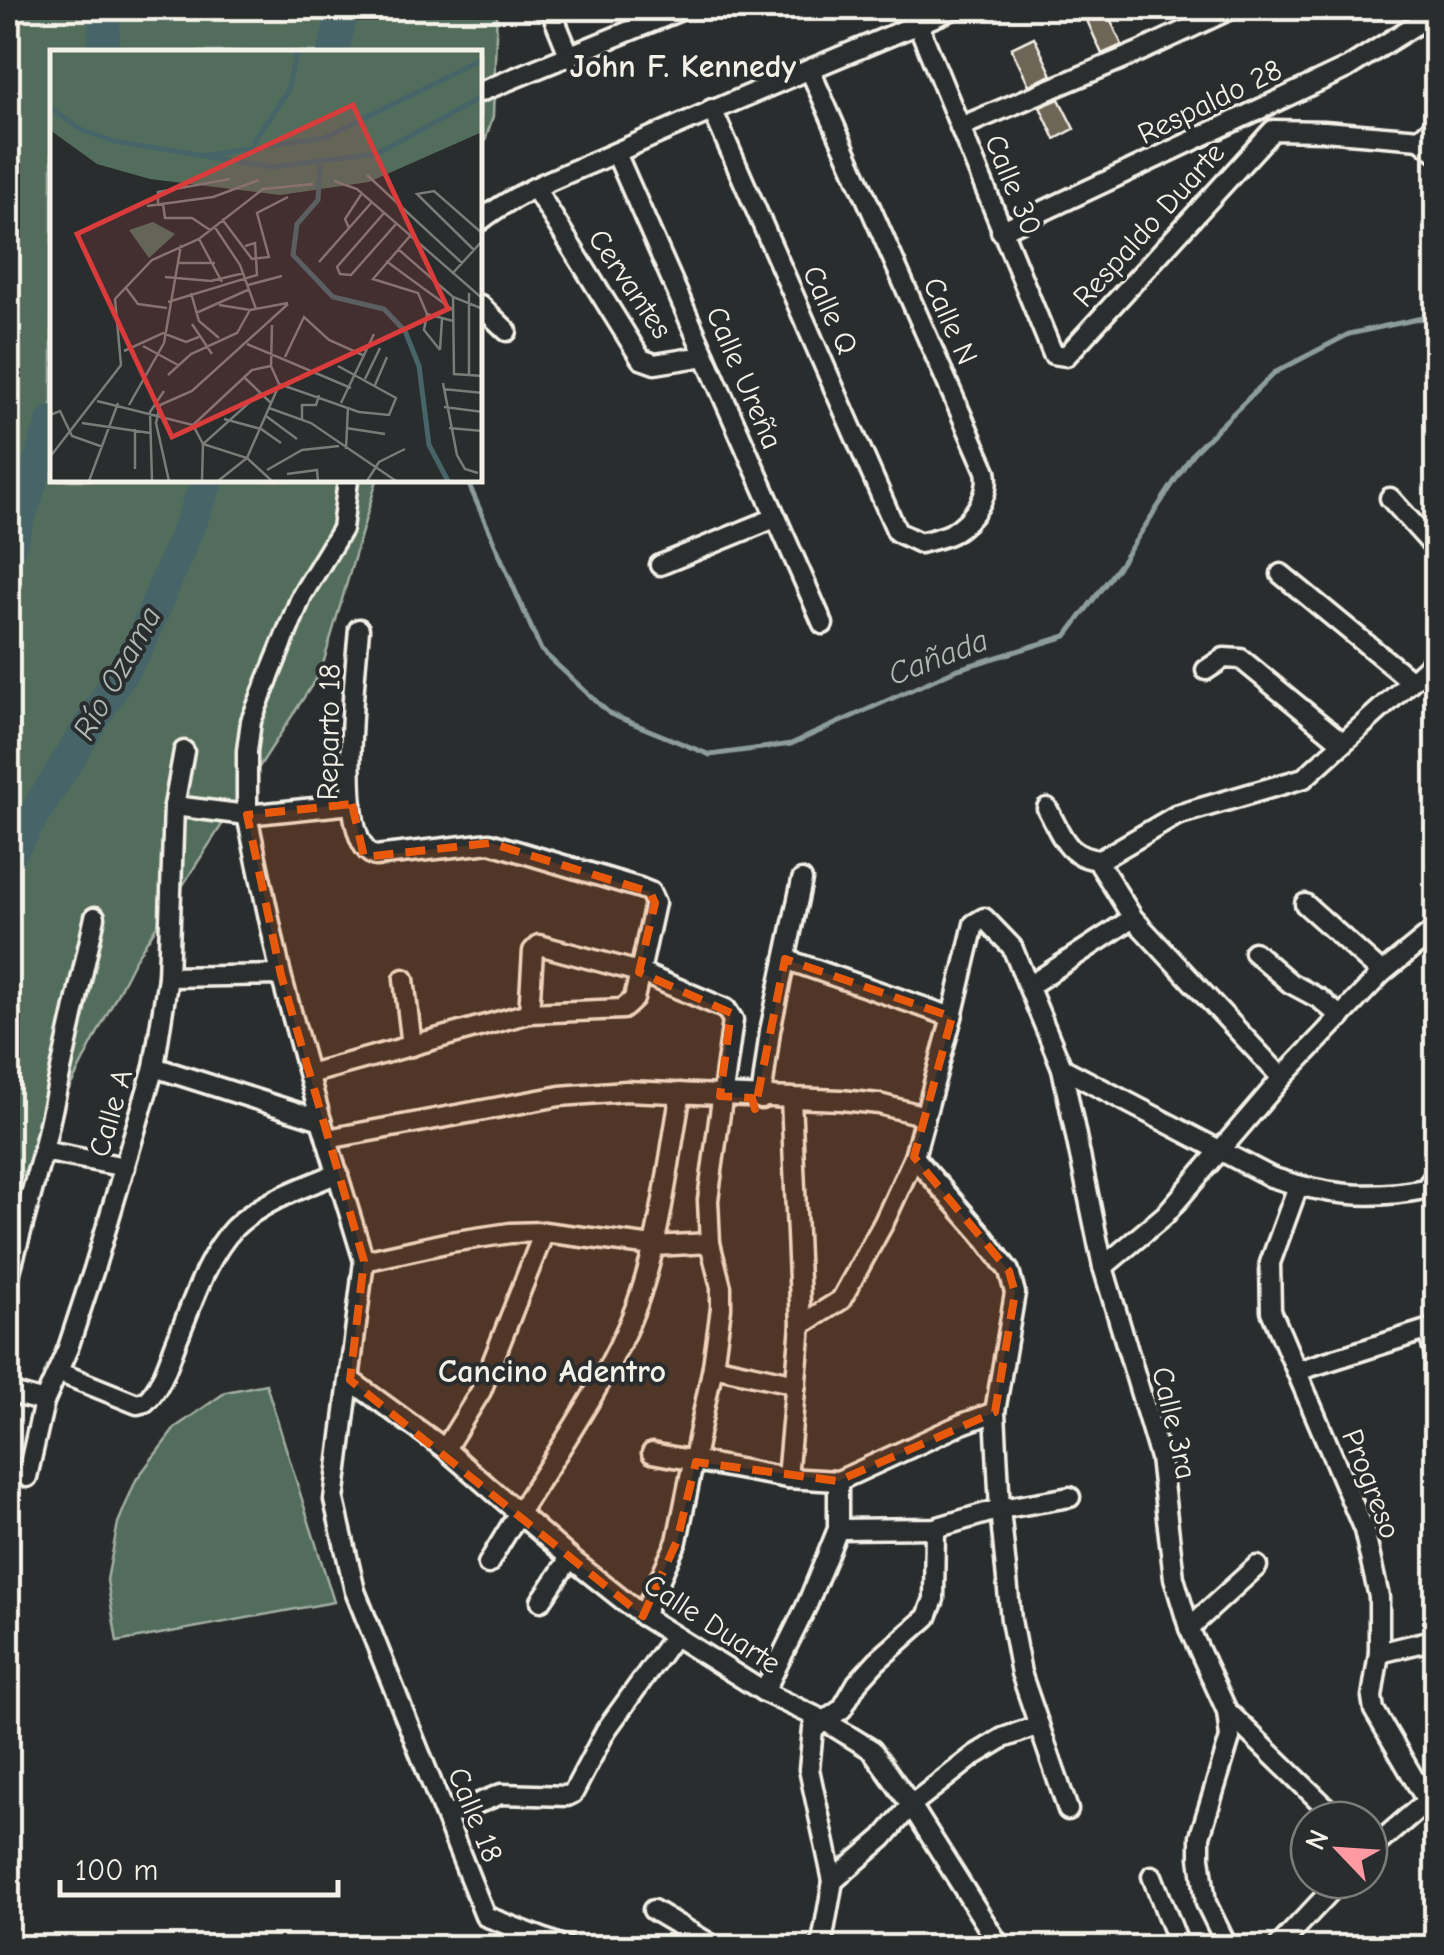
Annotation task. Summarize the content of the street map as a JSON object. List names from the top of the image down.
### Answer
{
  "streets": {
    "street": [
      "Respaldo 28",
      "Calle 30",
      "Respaldo Duarte",
      "Cervantes",
      "Calle Q",
      "Calle N",
      "Calle Ureña",
      "Reparto 18",
      "Calle A",
      "Calle 3ra",
      "Progreso",
      "Calle Duarte",
      "Calle 18"
    ]
  },
  "crossings": [
    ["Respaldo 28", "Calle 30"],
    ["Calle 30", "Respaldo Duarte"],
    ["Cervantes", "Calle Ureña"],
    ["Calle Q", "Calle N"],
    ["Calle Duarte", "Calle 18"]
  ],
  "districts": ["John F. Kennedy", "Cancino Adentro"],
  "water": ["Cañada", "Río Ozama"],
  "scale_bar": "100 m",
  "north": "top left"
}
